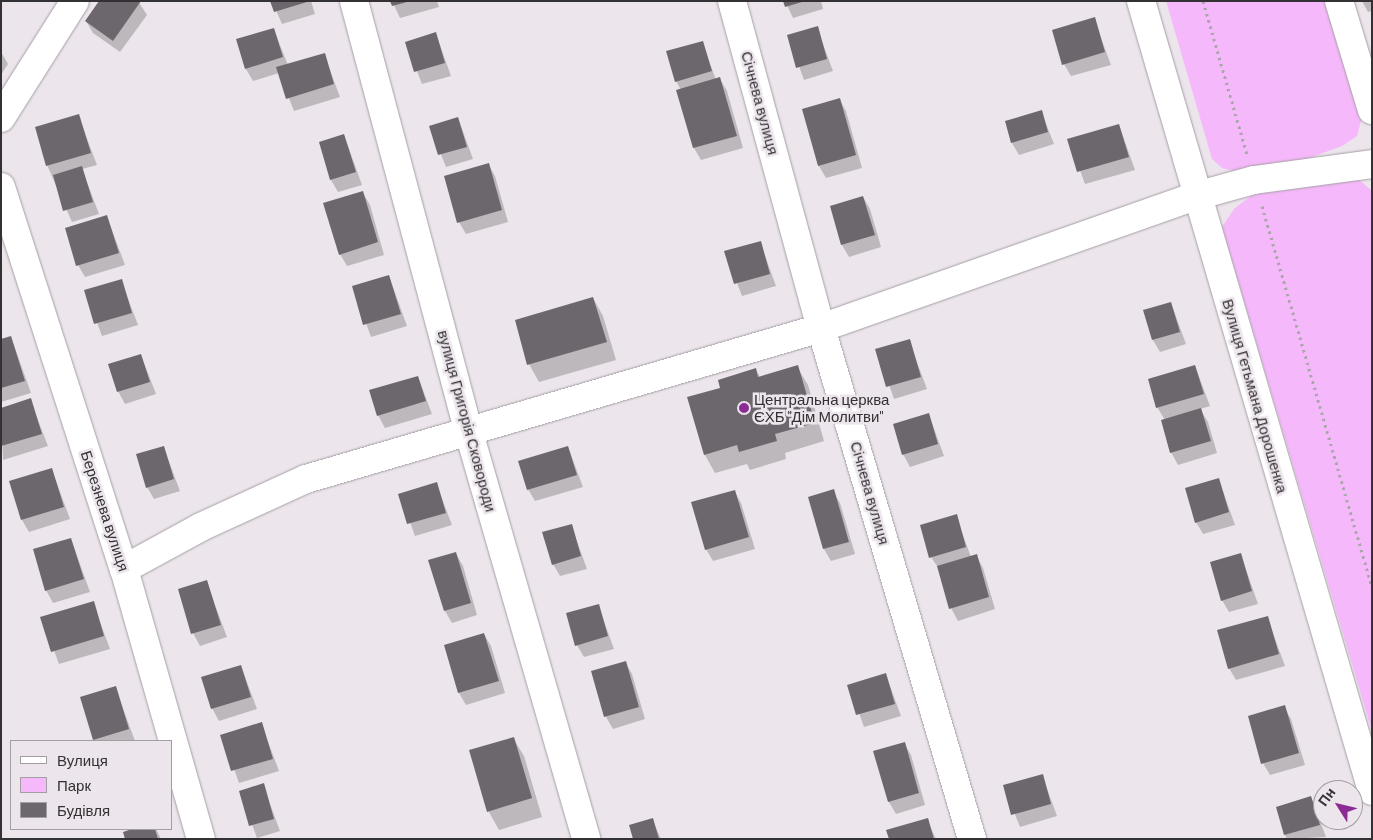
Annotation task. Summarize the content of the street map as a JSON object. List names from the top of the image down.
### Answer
{
  "streets": {
    "street": [
      "Січнева вулиця",
      "Вулиця Гетьмана Дорошенка",
      "вулиця Григорія Сковороди",
      "Березнева вулиця"
    ]
  },
  "places": ["Центральна церква ЄХБ \"Дім Молитви\""],
  "legend": ["Вулиця", "Парк", "Будівля"],
  "north": "top left"
}
